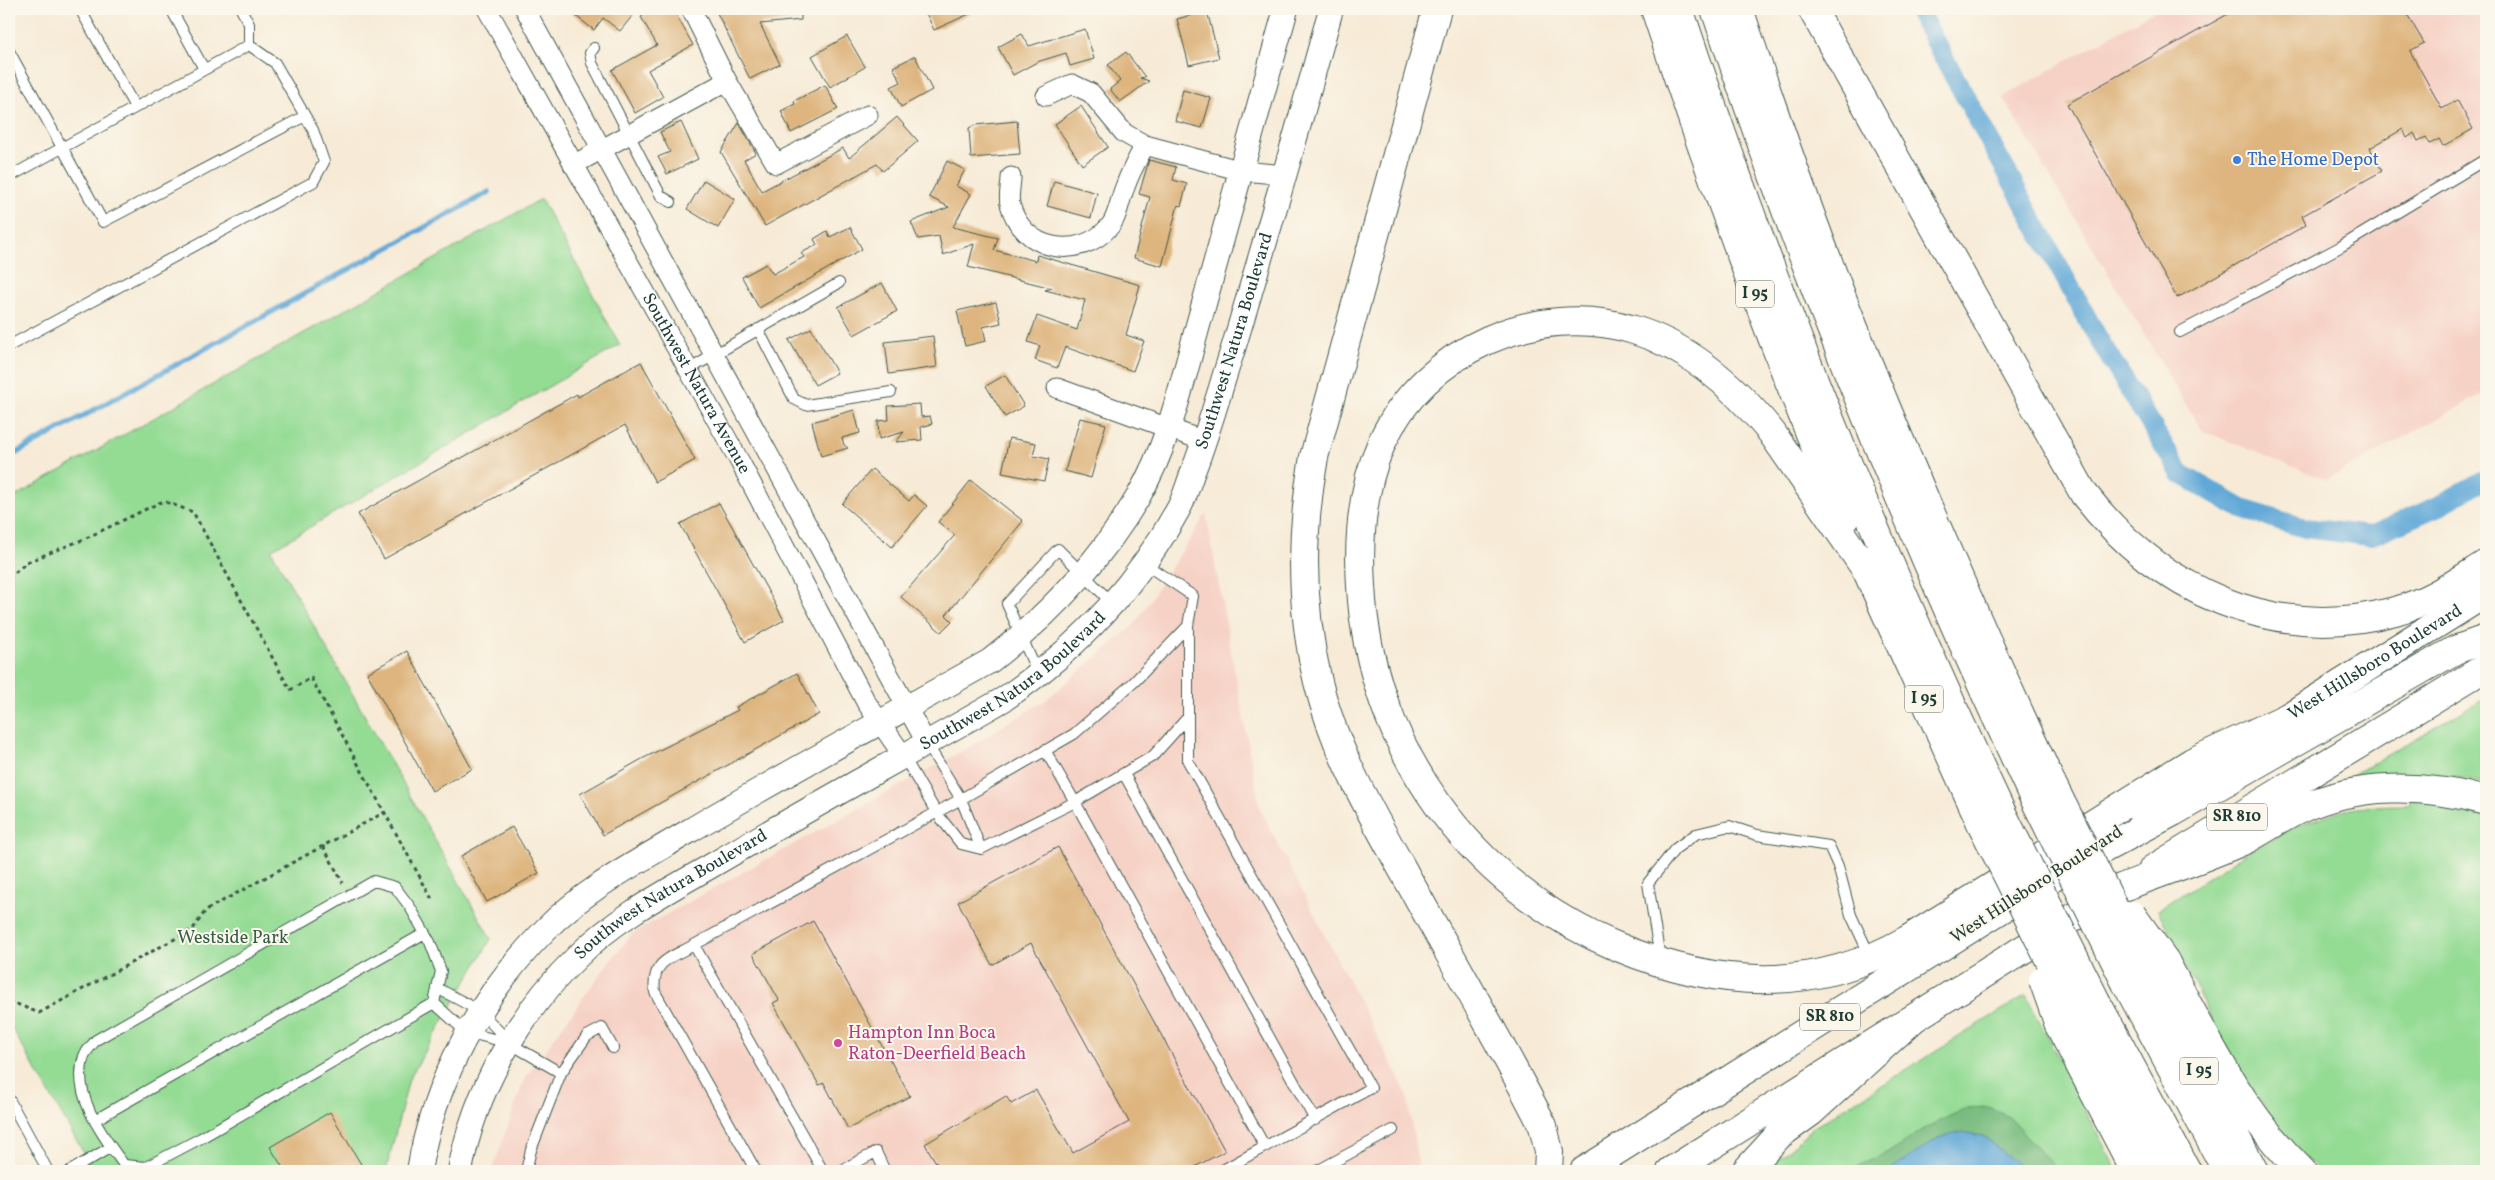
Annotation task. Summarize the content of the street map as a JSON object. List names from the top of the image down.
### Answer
{
  "streets": {
    "main road": ["I 95", "West Hillsboro Boulevard", "SR 810"],
    "street": ["Southwest Natura Boulevard", "Southwest Natura Avenue"]
  },
  "crossings": [
    ["I 95", "West Hillsboro Boulevard"],
    ["Southwest Natura Boulevard", "Southwest Natura Avenue"]
  ],
  "parks": ["Westside Park"],
  "places": ["The Home Depot", "Hampton Inn Boca Raton-Deerfield Beach"]
}
